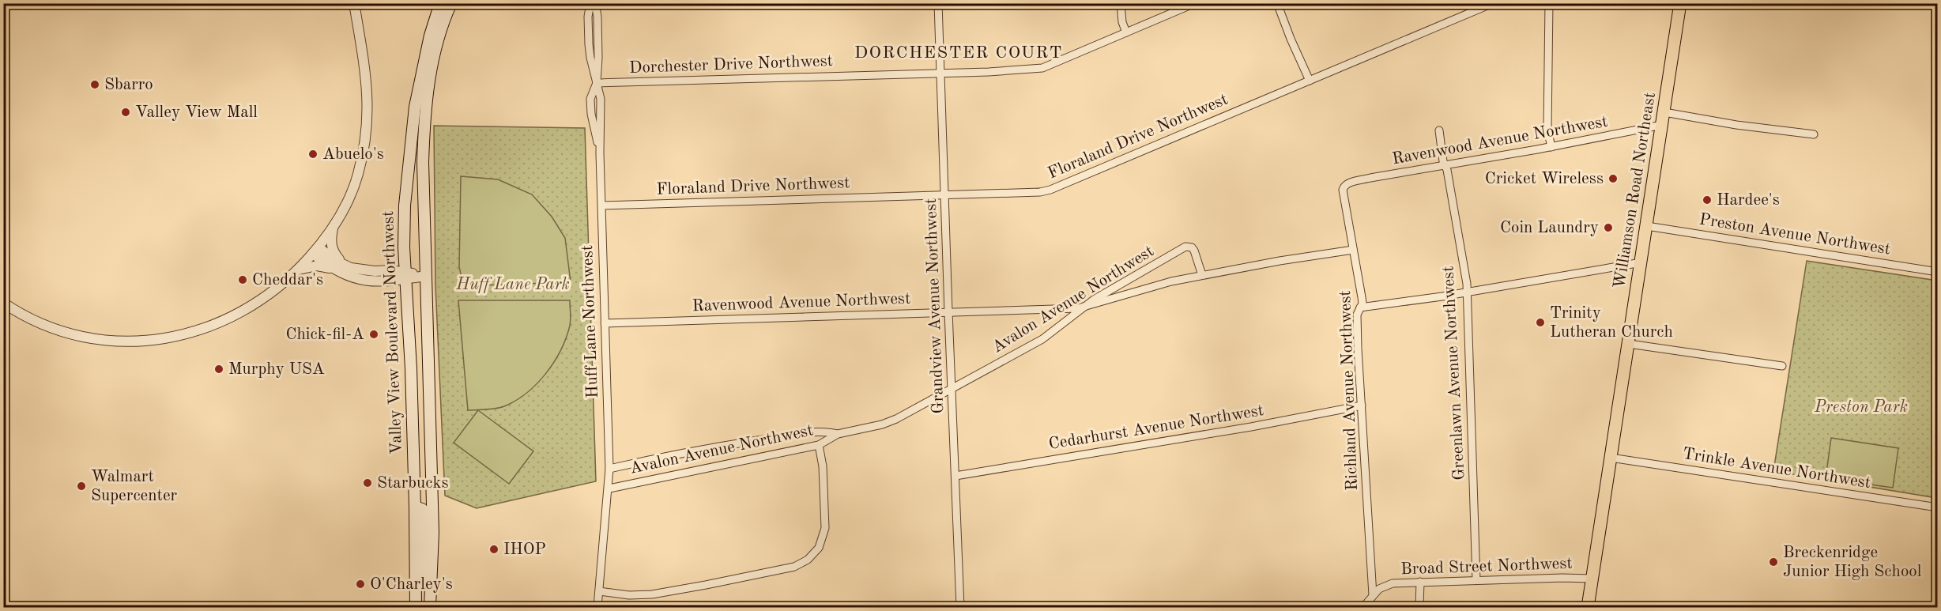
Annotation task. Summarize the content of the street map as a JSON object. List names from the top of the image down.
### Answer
{
  "streets": {
    "main road": ["Williamson Road Northeast", "Valley View Boulevard Northwest"],
    "street": [
      "Dorchester Drive Northwest",
      "Floraland Drive Northwest",
      "Ravenwood Avenue Northwest",
      "Preston Avenue Northwest",
      "Avalon Avenue Northwest",
      "Grandview Avenue Northwest",
      "Huff Lane Northwest",
      "Greenlawn Avenue Northwest",
      "Richland Avenue Northwest",
      "Cedarhurst Avenue Northwest",
      "Trinkle Avenue Northwest",
      "Broad Street Northwest"
    ]
  },
  "crossings": [
    ["Dorchester Drive Northwest", "Grandview Avenue Northwest"],
    ["Dorchester Drive Northwest", "Huff Lane Northwest"],
    ["Floraland Drive Northwest", "Grandview Avenue Northwest"],
    ["Floraland Drive Northwest", "Huff Lane Northwest"],
    ["Ravenwood Avenue Northwest", "Williamson Road Northeast"],
    ["Ravenwood Avenue Northwest", "Avalon Avenue Northwest"],
    ["Ravenwood Avenue Northwest", "Grandview Avenue Northwest"],
    ["Ravenwood Avenue Northwest", "Huff Lane Northwest"],
    ["Ravenwood Avenue Northwest", "Greenlawn Avenue Northwest"],
    ["Ravenwood Avenue Northwest", "Richland Avenue Northwest"],
    ["Williamson Road Northeast", "Preston Avenue Northwest"],
    ["Williamson Road Northeast", "Trinkle Avenue Northwest"],
    ["Williamson Road Northeast", "Broad Street Northwest"],
    ["Avalon Avenue Northwest", "Grandview Avenue Northwest"],
    ["Avalon Avenue Northwest", "Huff Lane Northwest"],
    ["Grandview Avenue Northwest", "Cedarhurst Avenue Northwest"],
    ["Greenlawn Avenue Northwest", "Broad Street Northwest"],
    ["Richland Avenue Northwest", "Cedarhurst Avenue Northwest"],
    ["Richland Avenue Northwest", "Broad Street Northwest"]
  ],
  "districts": ["DORCHESTER COURT"],
  "parks": ["Huff Lane Park", "Preston Park"],
  "places": [
    "Sbarro",
    "Valley View Mall",
    "Abuelo's",
    "Cricket Wireless",
    "Hardee's",
    "Coin Laundry",
    "Cheddar's",
    "Trinity Lutheran Church",
    "Chick-fil-A",
    "Murphy USA",
    "Starbucks",
    "Walmart Supercenter",
    "IHOP",
    "Breckenridge Junior High School",
    "O'Charley's"
  ]
}
